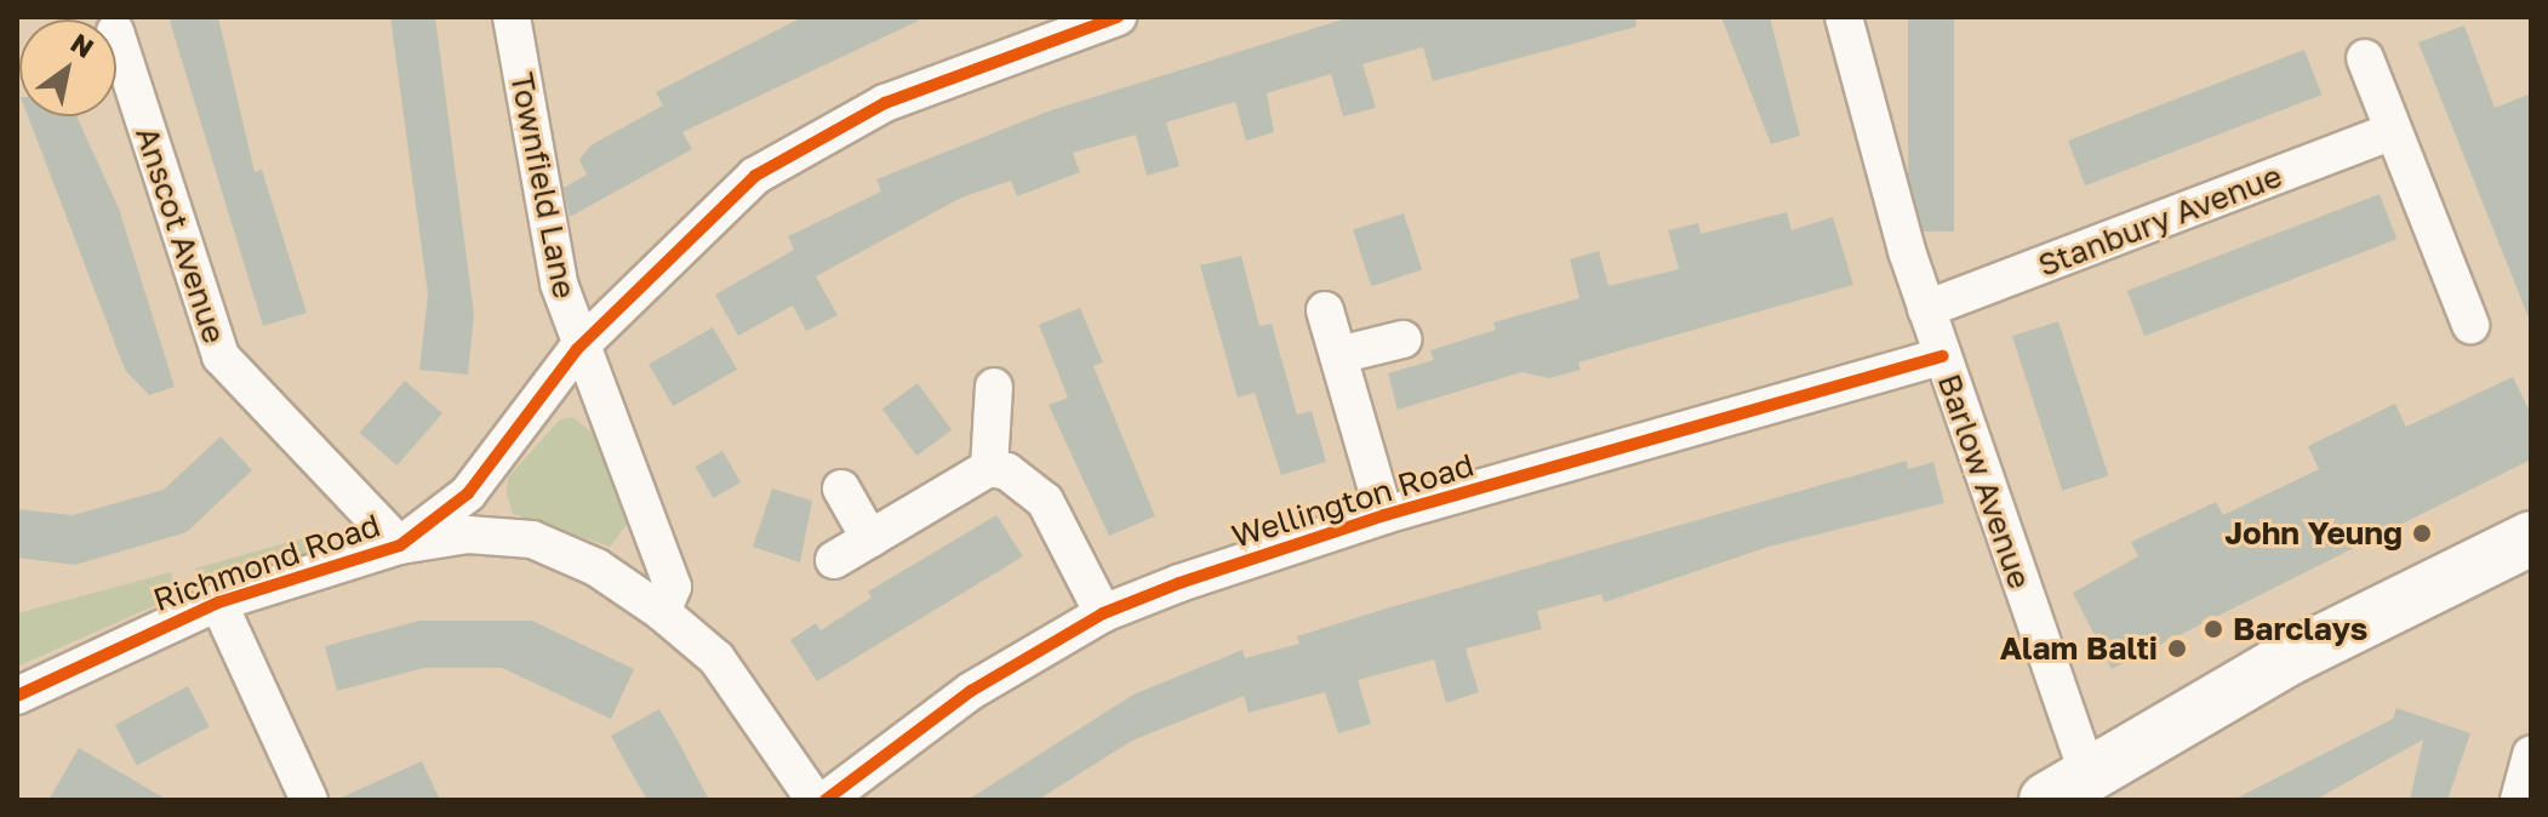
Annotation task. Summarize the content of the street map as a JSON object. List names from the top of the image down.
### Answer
{
  "streets": {
    "street": [
      "Townfield Lane",
      "Stanbury Avenue",
      "Anscot Avenue",
      "Barlow Avenue",
      "Wellington Road",
      "Richmond Road"
    ]
  },
  "crossings": [
    ["Townfield Lane", "Richmond Road"],
    ["Stanbury Avenue", "Barlow Avenue"],
    ["Anscot Avenue", "Richmond Road"],
    ["Barlow Avenue", "Wellington Road"]
  ],
  "places": ["John Yeung", "Barclays", "Alam Balti"],
  "north": "top right"
}
